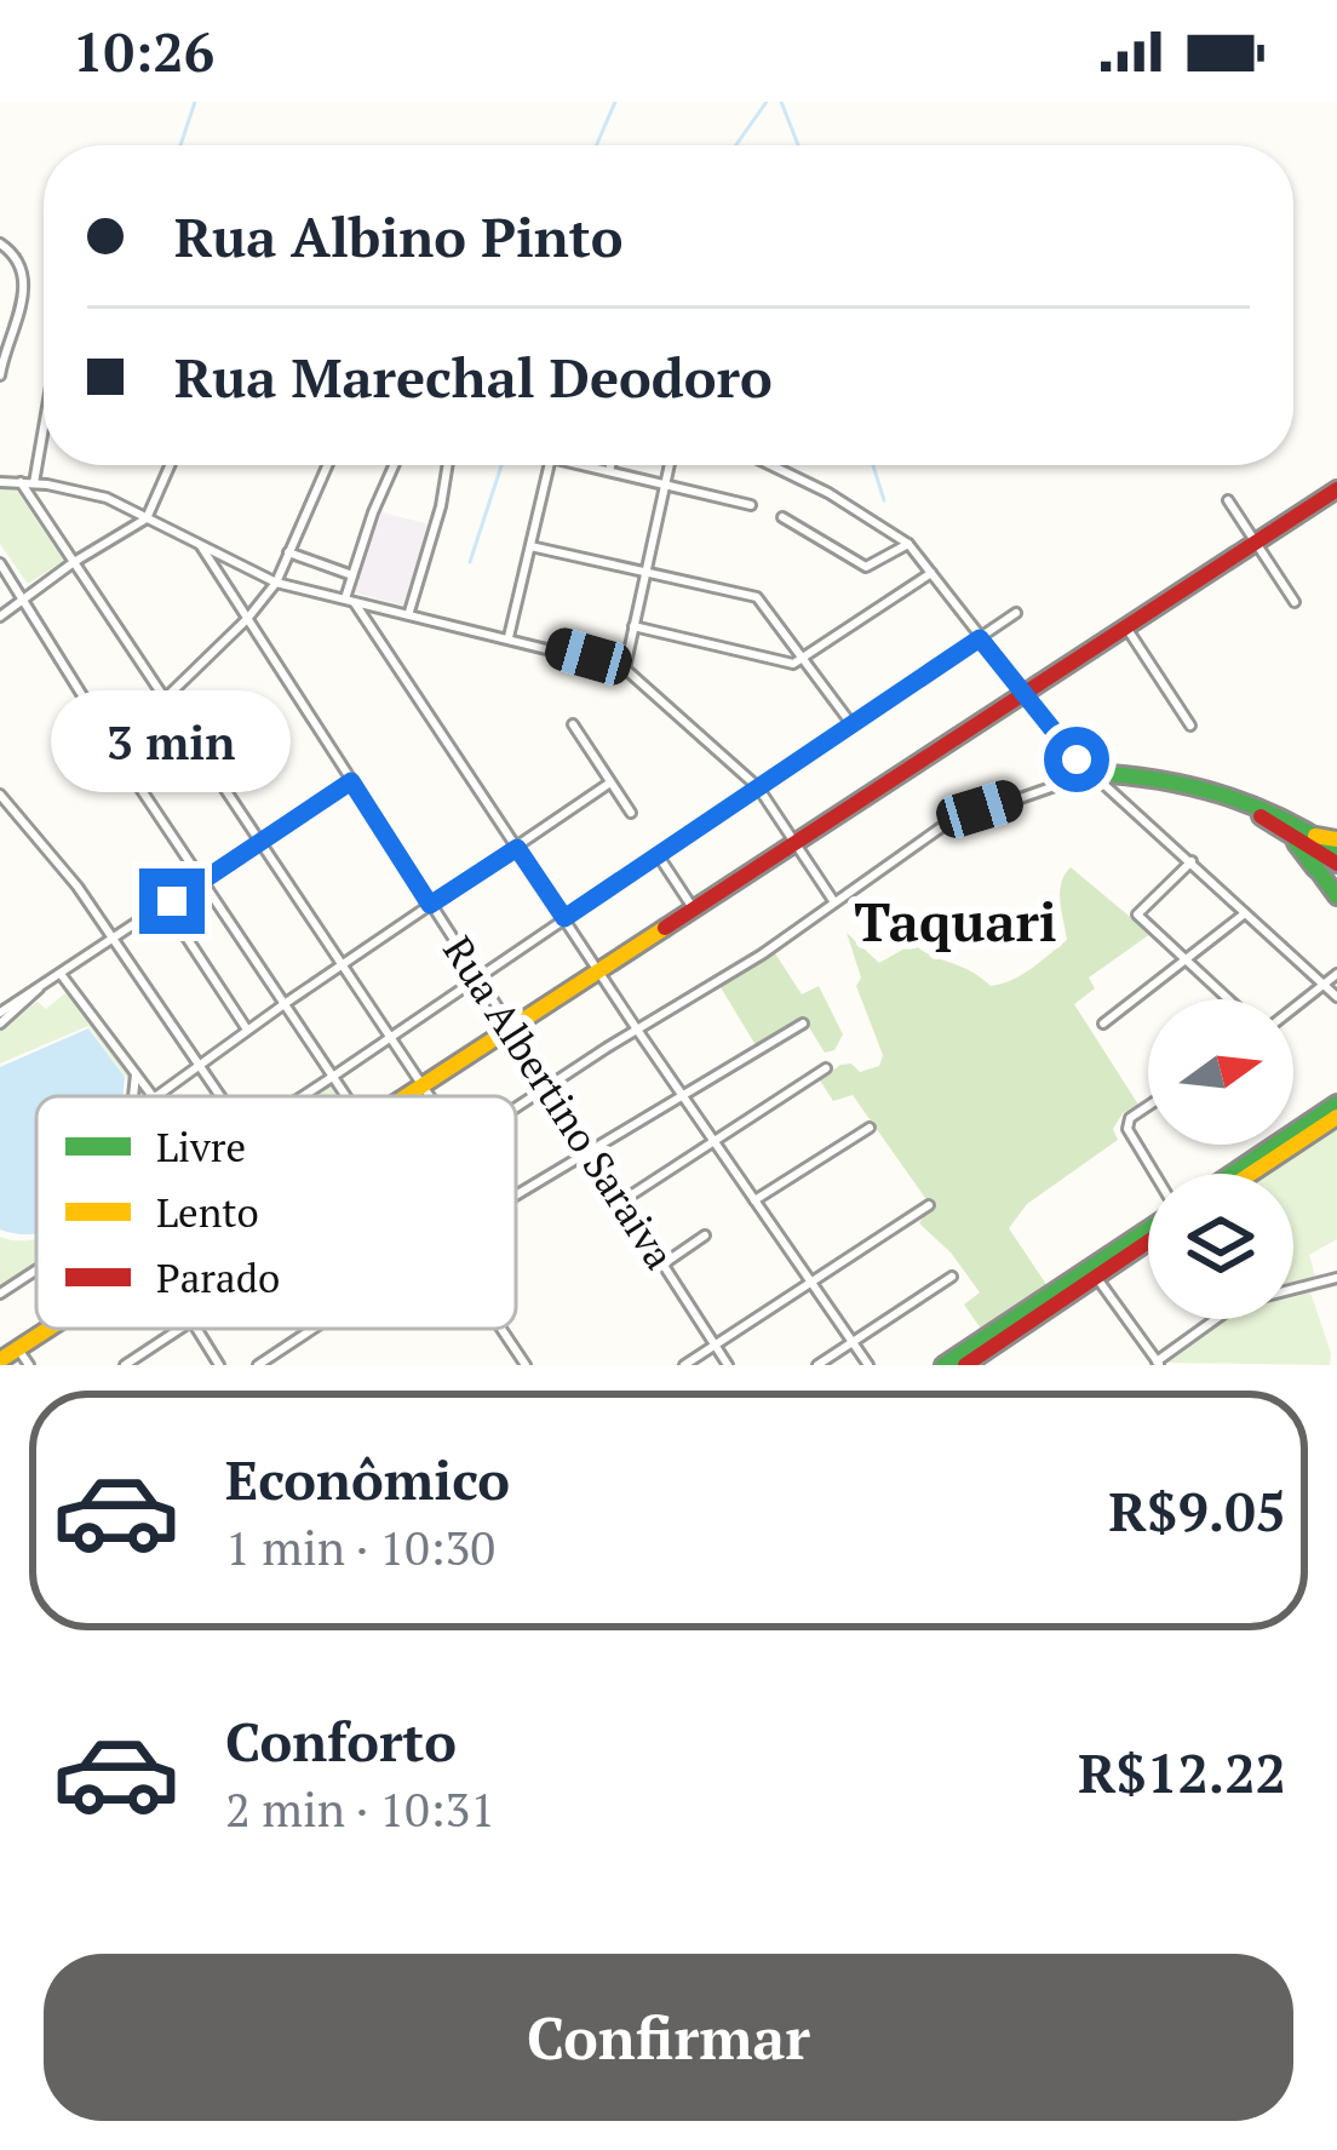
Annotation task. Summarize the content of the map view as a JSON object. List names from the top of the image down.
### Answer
{
  "streets": {
    "street": ["Rua Albertino Saraiva"]
  },
  "districts": ["Taquari"],
  "legend": ["Livre", "Lento", "Parado"],
  "north": "right",
  "page": {
    "status": "10:26",
    "banner": ["Rua Albino Pinto", "Rua Marechal Deodoro"],
    "bubble": "3 min",
    "list": [
      {
        "name": "Econômico",
        "note": "1 min · 10:30",
        "value": "R$9.05"
      },
      {
        "name": "Conforto",
        "note": "2 min · 10:31",
        "value": "R$12.22"
      }
    ],
    "buttons": "Confirmar"
  }
}
